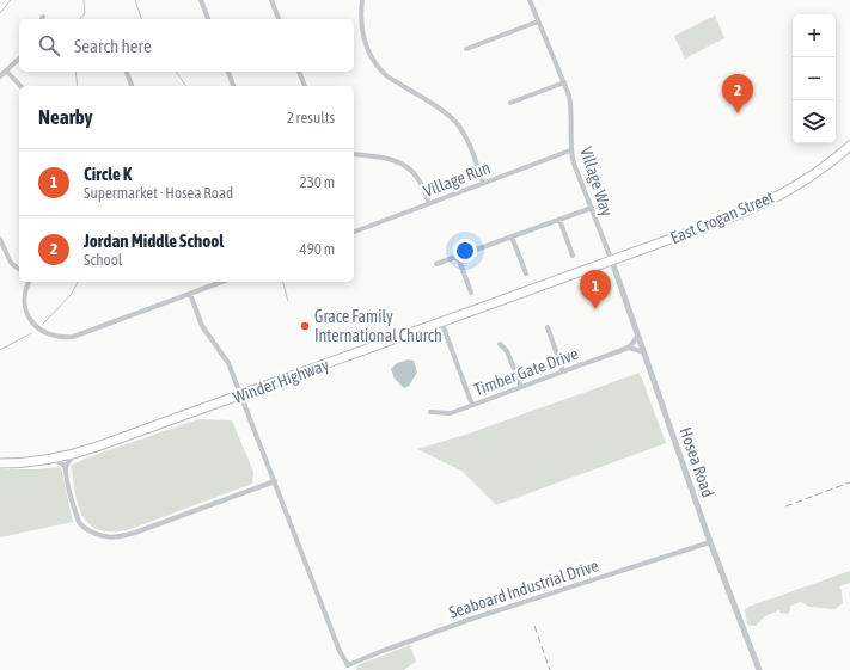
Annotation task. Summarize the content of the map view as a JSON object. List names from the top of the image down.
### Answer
{
  "streets": {
    "main road": ["East Crogan Street", "Winder Highway"],
    "street": [
      "Village Run",
      "Village Way",
      "Timber Gate Drive",
      "Hosea Road",
      "Seaboard Industrial Drive"
    ]
  },
  "crossings": [
    ["Village Run", "Village Way"],
    ["Village Way", "East Crogan Street"],
    ["Village Way", "Winder Highway"],
    ["Village Way", "Hosea Road"],
    ["East Crogan Street", "Winder Highway"],
    ["East Crogan Street", "Hosea Road"],
    ["Winder Highway", "Hosea Road"],
    ["Hosea Road", "Seaboard Industrial Drive"]
  ],
  "places": ["Grace Family International Church"],
  "page": {
    "map_buttons": ["+", "−"],
    "search": "Search here",
    "pins": ["2", "1"],
    "heading": ["Nearby", "2 results"],
    "list": [
      {
        "mark": "1",
        "name": "Circle K",
        "note": "Supermarket · Hosea Road",
        "value": "230 m"
      },
      {
        "mark": "2",
        "name": "Jordan Middle School",
        "note": "School",
        "value": "490 m"
      }
    ]
  }
}
